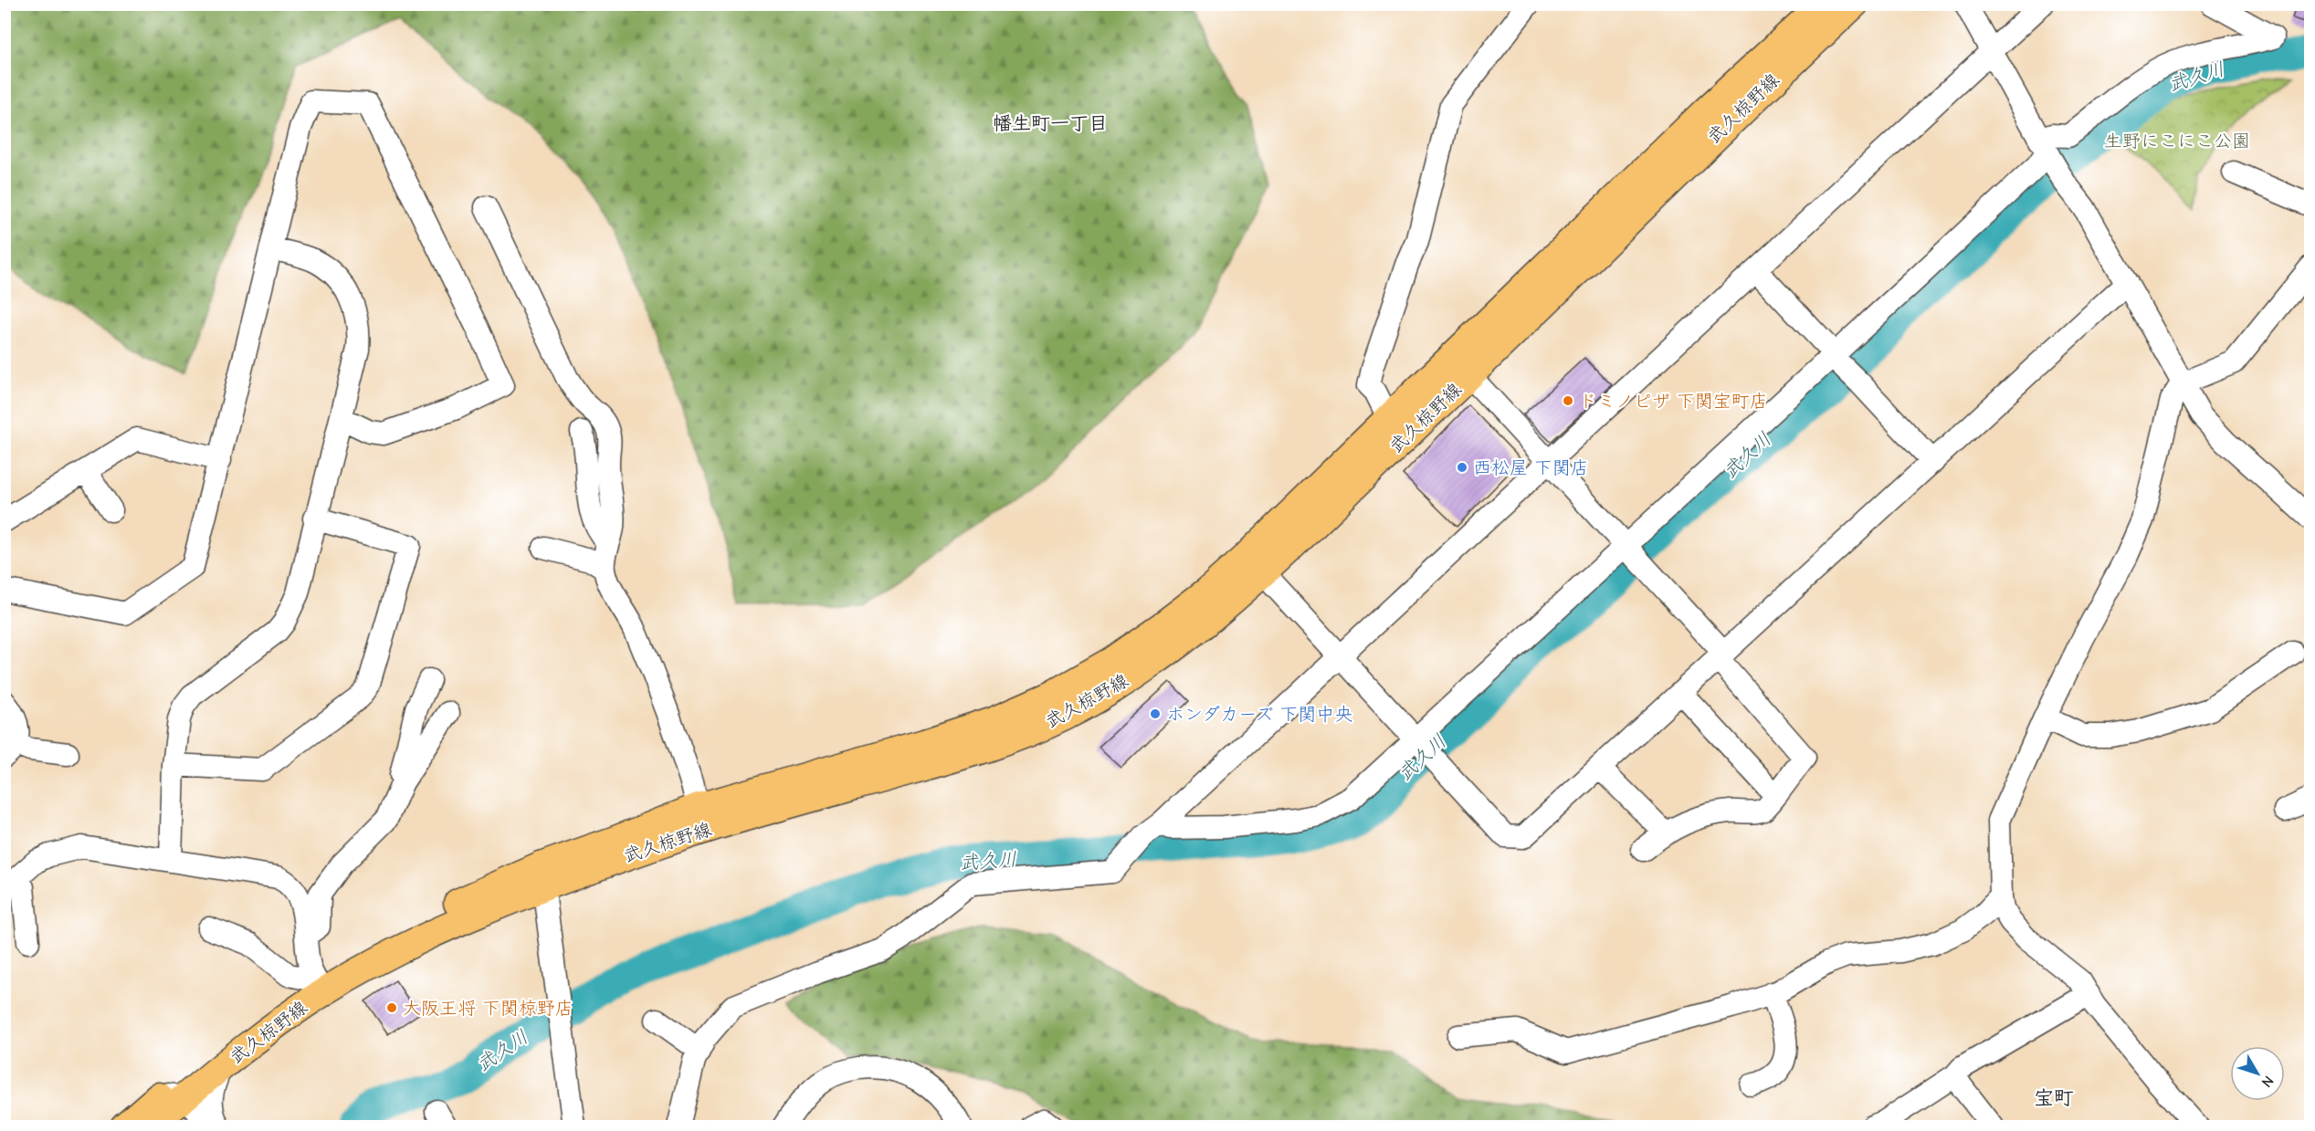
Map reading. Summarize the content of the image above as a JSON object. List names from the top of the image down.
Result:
{
  "streets": {
    "main road": ["武久椋野線"]
  },
  "districts": ["幡生町一丁目", "宝町"],
  "water": ["武久川"],
  "parks": ["生野にこにこ公園"],
  "places": [
    "ドミノピザ 下関宝町店",
    "西松屋 下関店",
    "ホンダカーズ 下関中央",
    "大阪王将 下関椋野店"
  ],
  "north": "bottom right"
}
